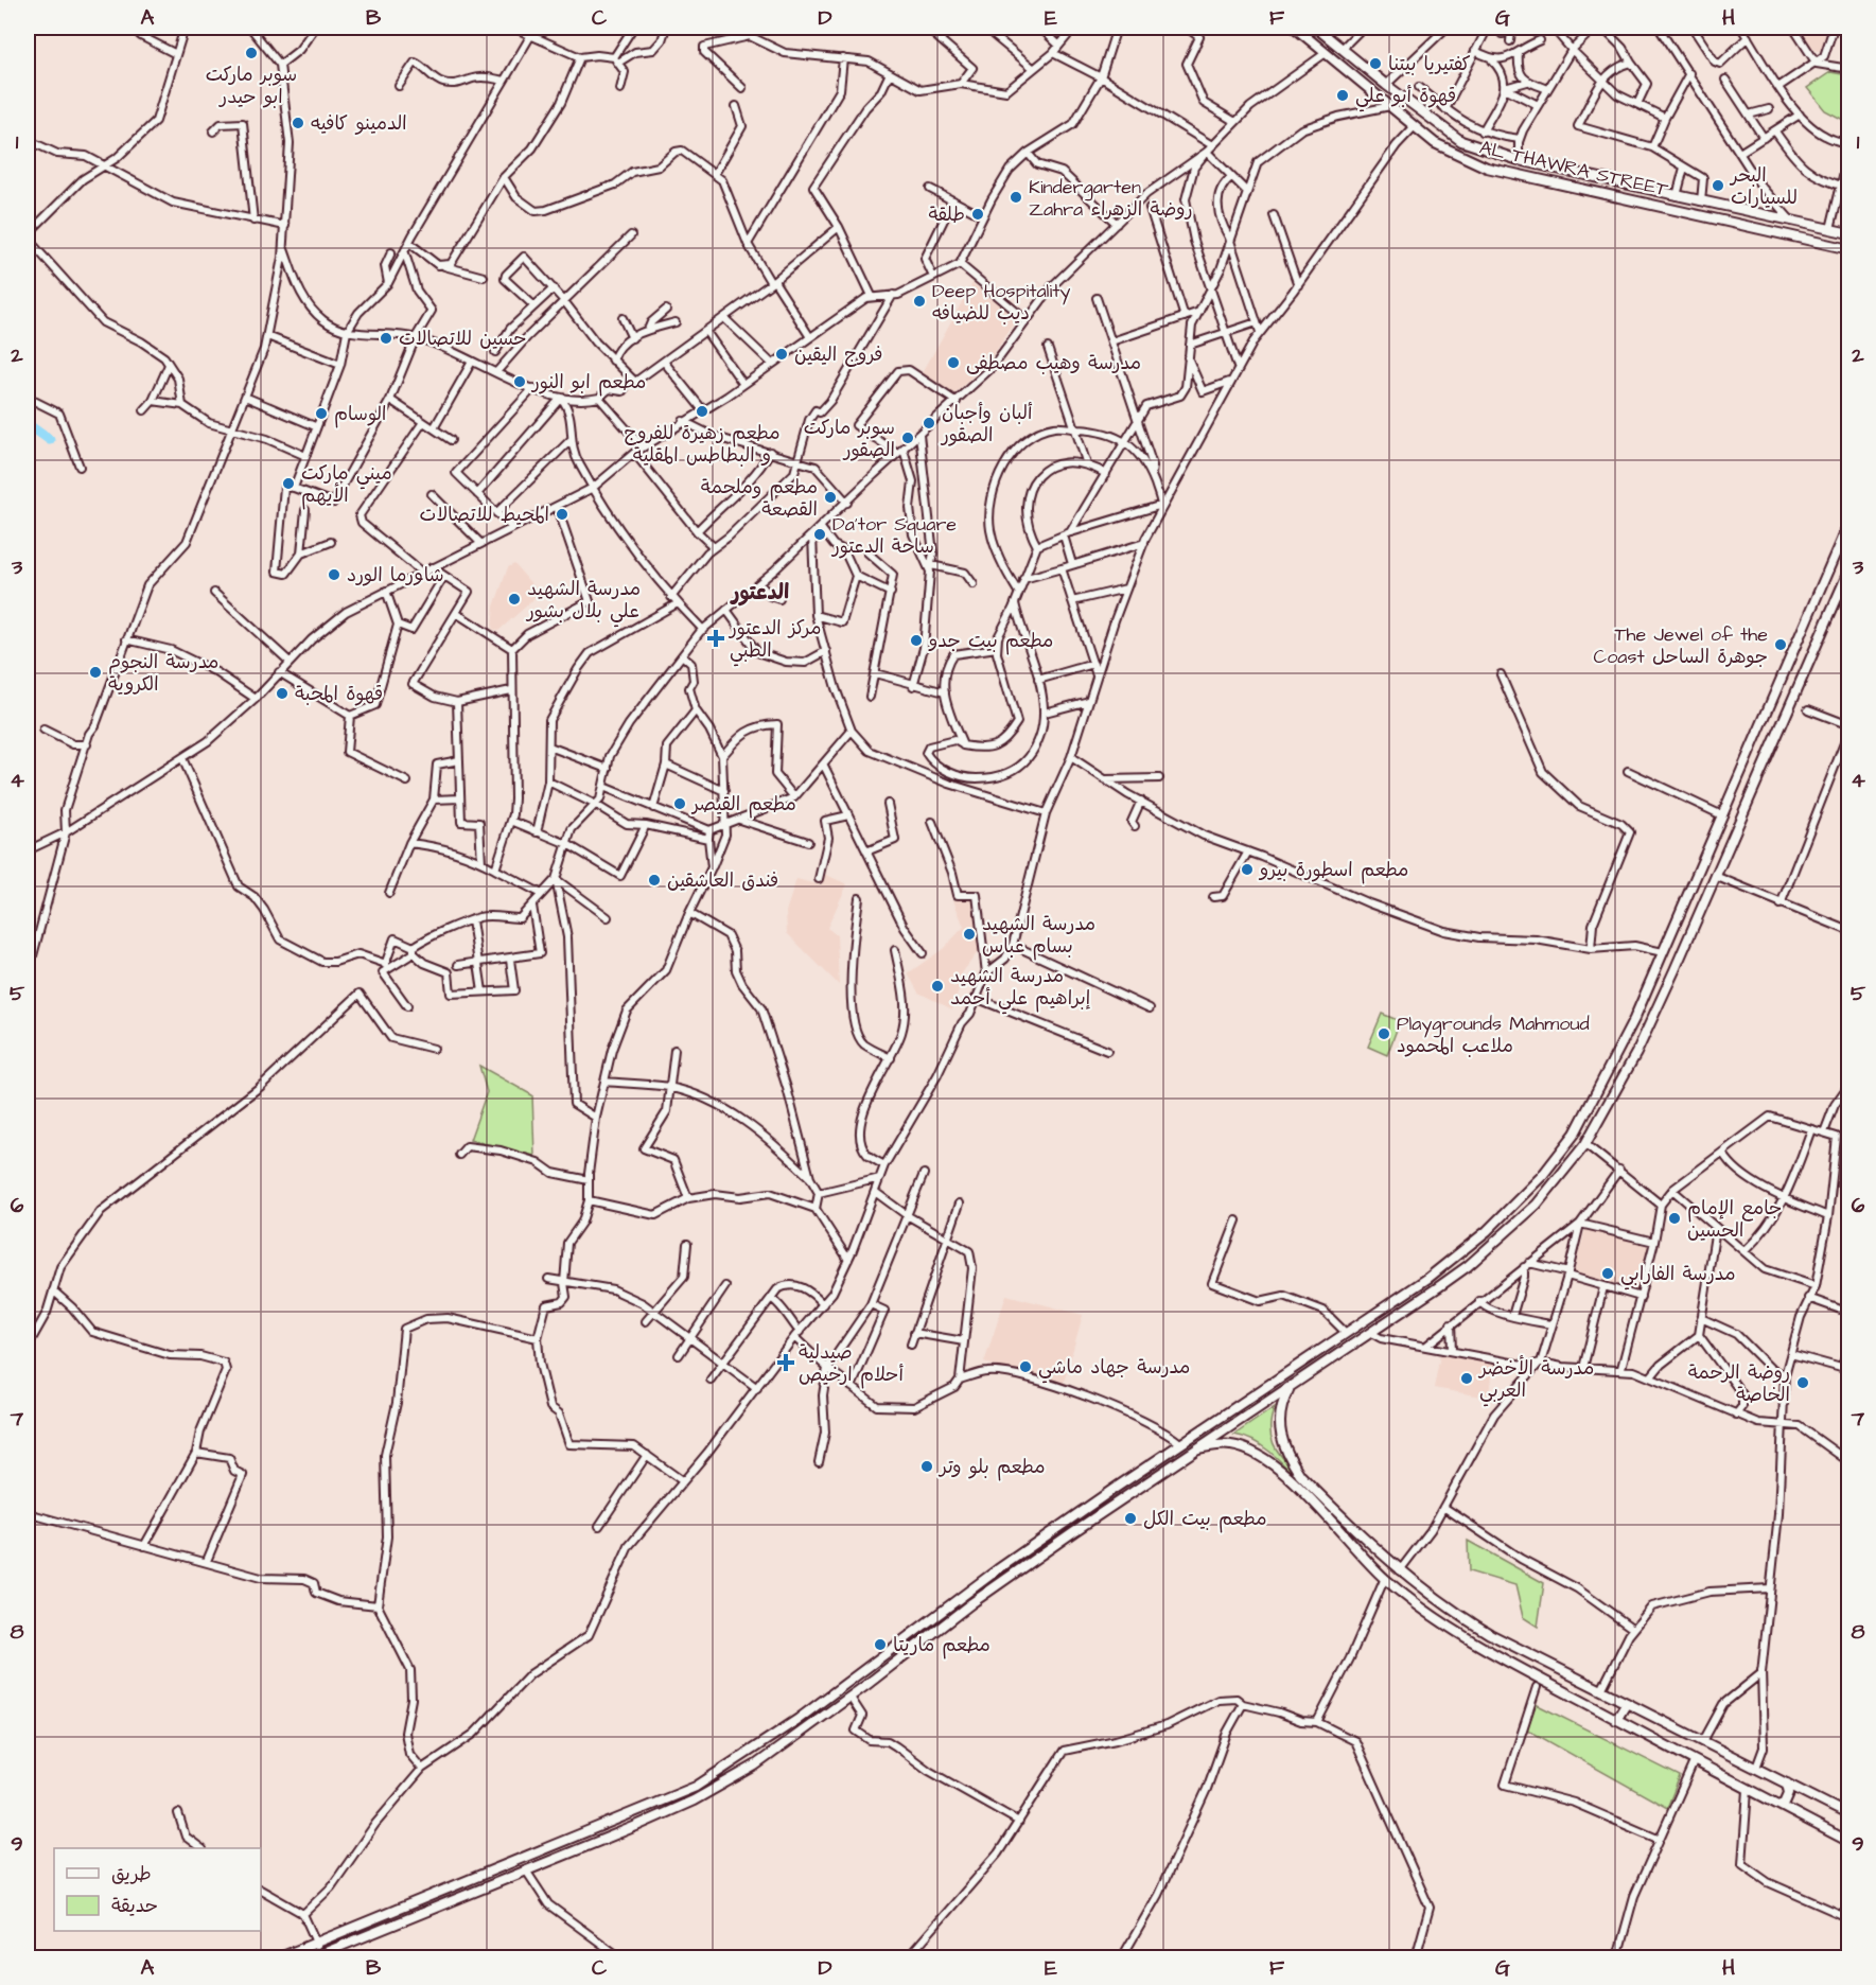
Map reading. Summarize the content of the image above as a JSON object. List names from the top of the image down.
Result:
{
  "streets": {
    "main road": ["AL THAWRA STREET"]
  },
  "districts": ["الدعتور"],
  "places": {
    "other": [
      "سوبر ماركت ابو حيدر",
      "كفتيريا بيتنا",
      "قهوة أبو علي",
      "الدمينو كافيه",
      "البحر للسيارات",
      "Kindergarten Zahra روضة الزهراء",
      "طلقة",
      "Deep Hospitality ديب للضيافه",
      "حسين للاتصالات",
      "فروج اليقين",
      "مدرسة وهيب مصطفى",
      "مطعم ابو النور",
      "مطعم زهيرة للفروج و البطاطس المقلية",
      "الوسام",
      "ألبان وأجبان الصقور",
      "سوبر ماركت الصقور",
      "ميني ماركت الأيهم",
      "مطعم وملحمة القصعة",
      "المحيط للاتصالات",
      "Da'tor Square ساحة الدعتور",
      "شاورما الورد",
      "مدرسة الشهيد علي بلال بشور",
      "مطعم بيت جدو",
      "The Jewel of the Coast جوهرة الساحل",
      "مدرسة النجوم الكروية",
      "قهوة المحبة",
      "مطعم القيصر",
      "مطعم اسطورة بيرو",
      "فندق العاشقين",
      "مدرسة الشهيد بسام عباس",
      "مدرسة الشهيد إبراهيم علي أحمد",
      "Playgrounds Mahmoud ملاعب المحمود",
      "جامع الإمام الحسين",
      "مدرسة الفارابي",
      "مدرسة جهاد ماشي",
      "مدرسة الأخضر العربي",
      "روضة الرحمة الخاصة",
      "مطعم بلو وتر",
      "مطعم بيت الكل",
      "مطعم ماريتا"
    ],
    "health": ["مركز الدعتور الطبي", "صيدلية أحلام ارخيص"]
  },
  "legend": ["طريق", "حديقة"],
  "grid": {
    "columns": [
      "A",
      "B",
      "C",
      "D",
      "E",
      "F",
      "G",
      "H"
    ],
    "rows": [
      "1",
      "2",
      "3",
      "4",
      "5",
      "6",
      "7",
      "8",
      "9"
    ]
  }
}
